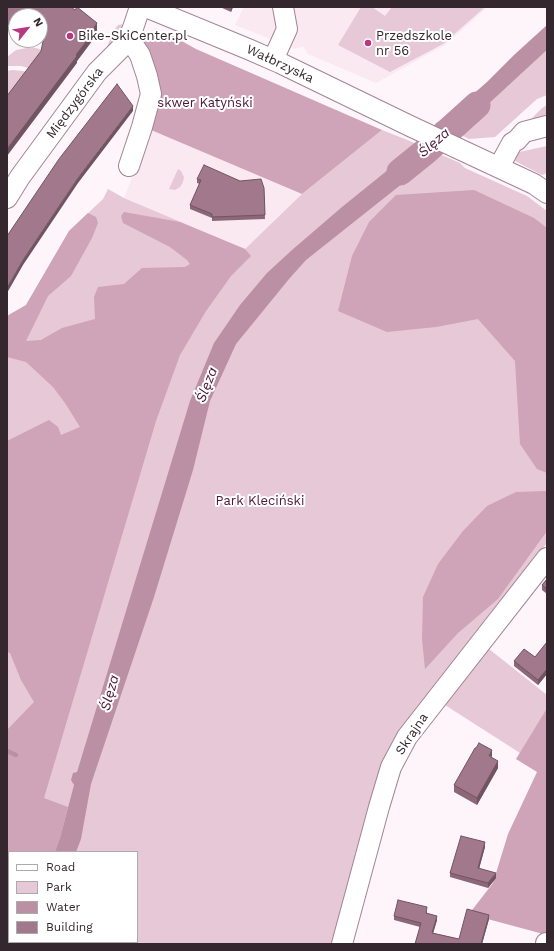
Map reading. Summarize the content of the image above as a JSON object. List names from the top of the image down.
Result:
{
  "streets": {
    "street": ["Wałbrzyska", "Międzygórska", "Skrajna"]
  },
  "crossings": [
    ["Wałbrzyska", "Międzygórska"]
  ],
  "water": ["Ślęza"],
  "parks": ["skwer Katyński", "Park Kleciński"],
  "places": ["Bike-SkiCenter.pl", "Przedszkole nr 56"],
  "legend": [
    "Road",
    "Park",
    "Water",
    "Building"
  ],
  "north": "top right"
}
